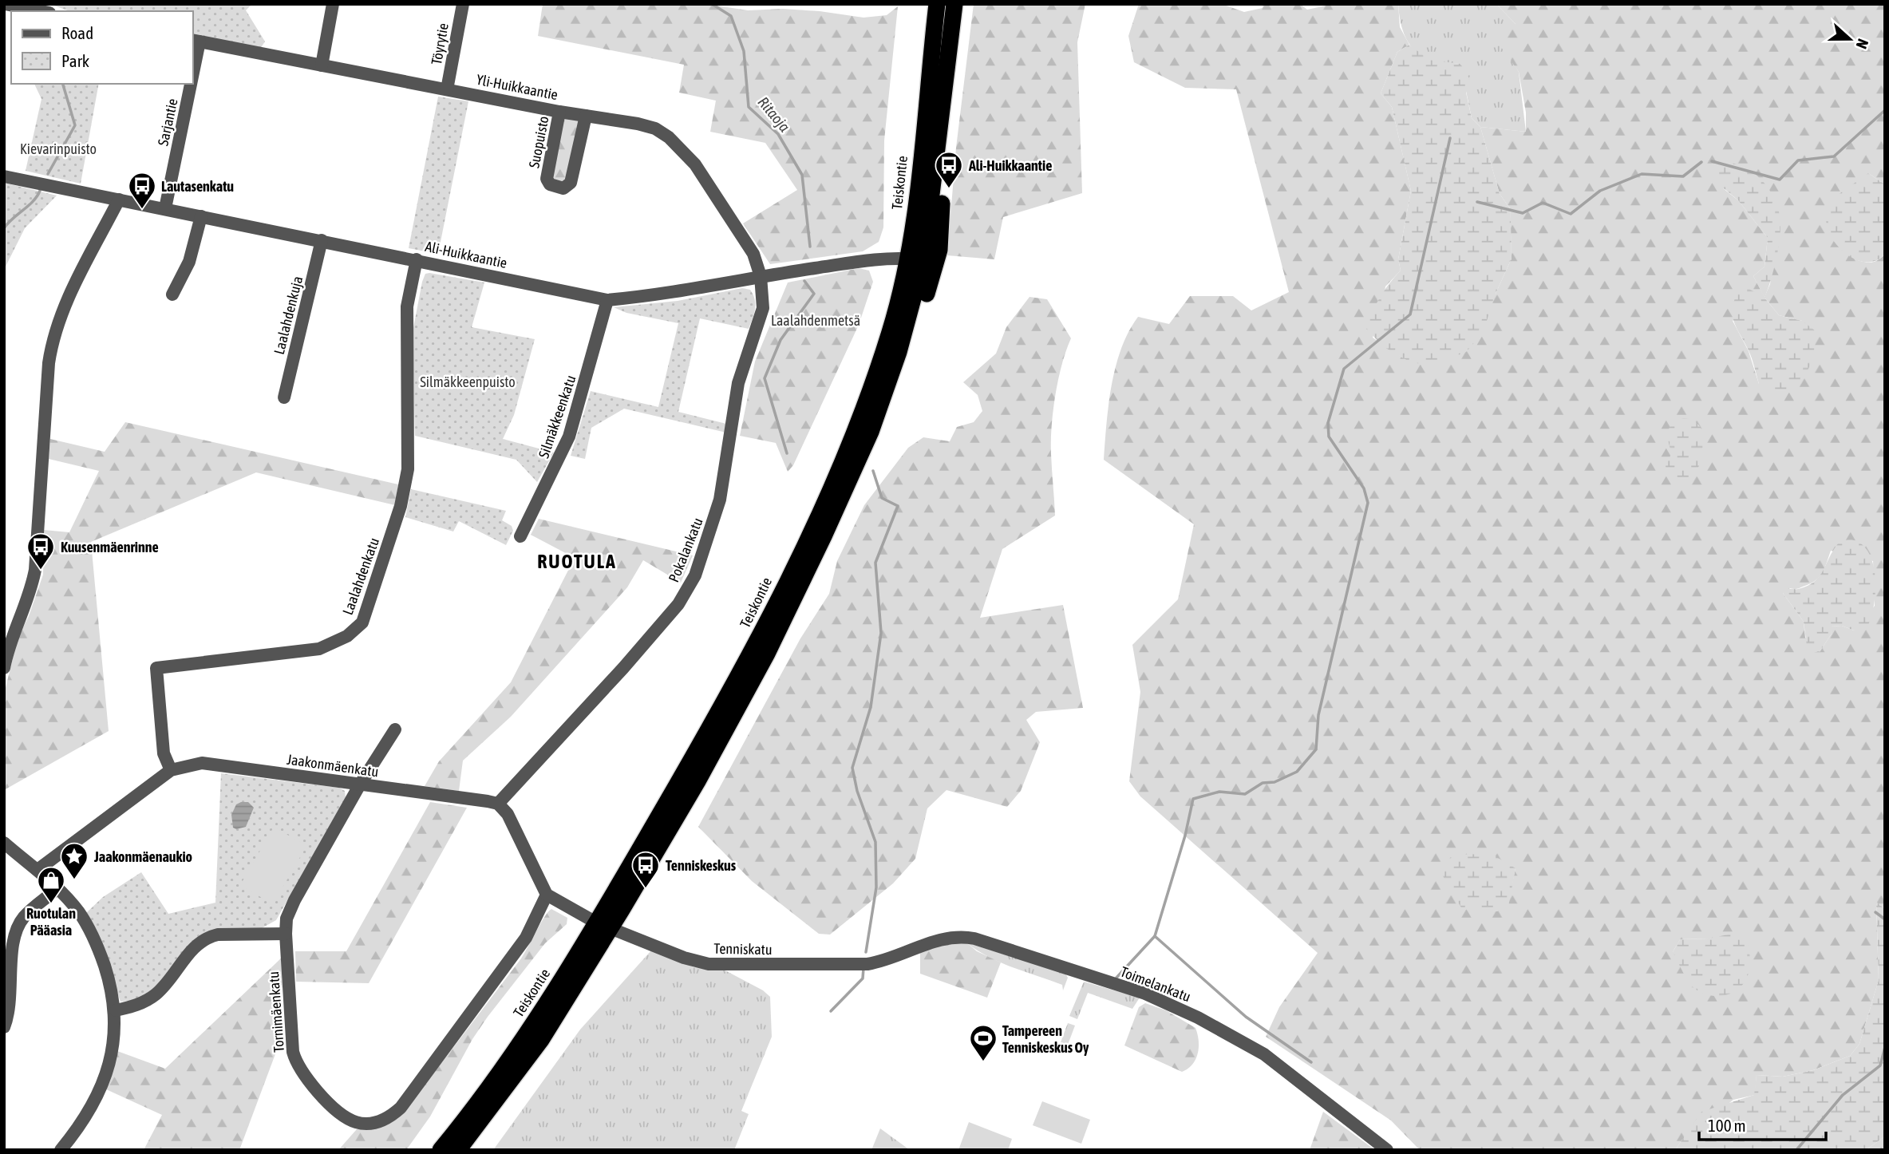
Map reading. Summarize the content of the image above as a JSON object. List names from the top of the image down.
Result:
{
  "streets": {
    "highway": ["Teiskontie"],
    "street": [
      "Töyrytie",
      "Yli-Huikkaantie",
      "Sarjantie",
      "Suopuisto",
      "Ali-Huikkaantie",
      "Laalahdenkuja",
      "Silmäkkeenkatu",
      "Pokalankatu",
      "Laalahdenkatu",
      "Jaakonmäenkatu",
      "Tenniskatu",
      "Toimelankatu",
      "Tornimäenkatu"
    ]
  },
  "crossings": [
    ["Töyrytie", "Yli-Huikkaantie"],
    ["Yli-Huikkaantie", "Suopuisto"],
    ["Yli-Huikkaantie", "Ali-Huikkaantie"],
    ["Yli-Huikkaantie", "Pokalankatu"],
    ["Sarjantie", "Ali-Huikkaantie"],
    ["Teiskontie", "Ali-Huikkaantie"],
    ["Teiskontie", "Tenniskatu"],
    ["Ali-Huikkaantie", "Laalahdenkuja"],
    ["Ali-Huikkaantie", "Silmäkkeenkatu"],
    ["Ali-Huikkaantie", "Pokalankatu"],
    ["Ali-Huikkaantie", "Laalahdenkatu"],
    ["Pokalankatu", "Jaakonmäenkatu"],
    ["Laalahdenkatu", "Jaakonmäenkatu"],
    ["Jaakonmäenkatu", "Tornimäenkatu"],
    ["Tenniskatu", "Toimelankatu"]
  ],
  "districts": ["RUOTULA"],
  "water": ["Ritaoja"],
  "parks": ["Kievarinpuisto", "Laalahdenmetsä", "Silmäkkeenpuisto"],
  "places": {
    "bus stop": [
      "Ali-Huikkaantie",
      "Lautasenkatu",
      "Kuusenmäenrinne",
      "Tenniskeskus"
    ],
    "place": ["Jaakonmäenaukio"],
    "shop": ["Ruotulan Pääasia"],
    "sports": ["Tampereen Tenniskeskus Oy"]
  },
  "legend": ["Road", "Park"],
  "scale_bar": "100 m",
  "north": "right"
}
